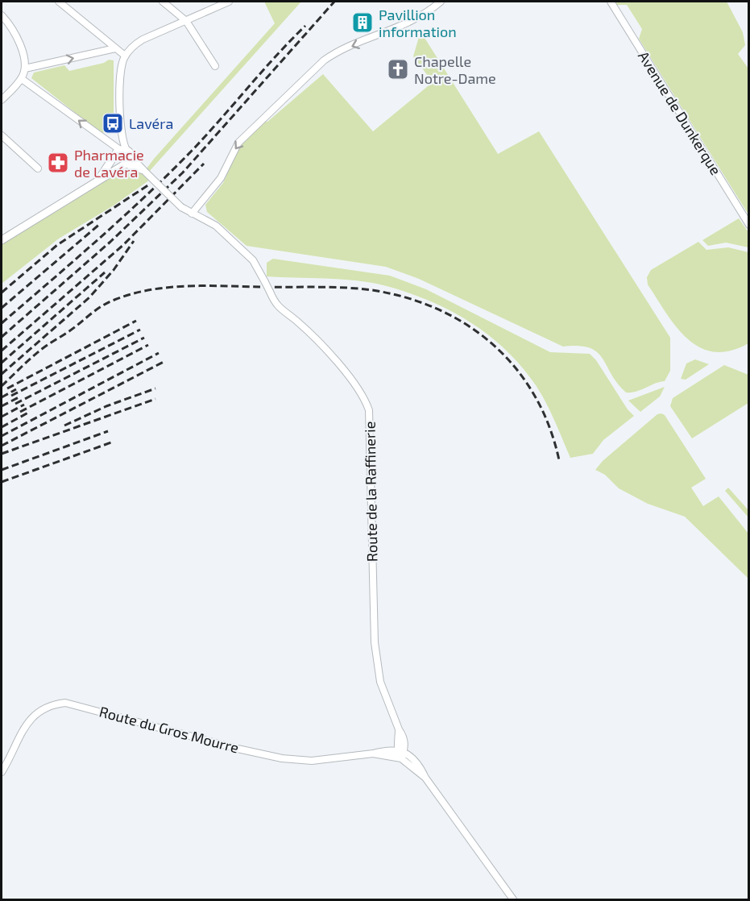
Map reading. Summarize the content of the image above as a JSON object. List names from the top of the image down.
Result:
{
  "streets": {
    "street": ["Avenue de Dunkerque", "Route de la Raffinerie", "Route du Gros Mourre"]
  },
  "crossings": [
    ["Route de la Raffinerie", "Route du Gros Mourre"]
  ],
  "places": {
    "building": ["Pavillion information"],
    "church": ["Chapelle Notre-Dame"],
    "bus stop": ["Lavéra"],
    "pharmacy": ["Pharmacie de Lavéra"]
  }
}
